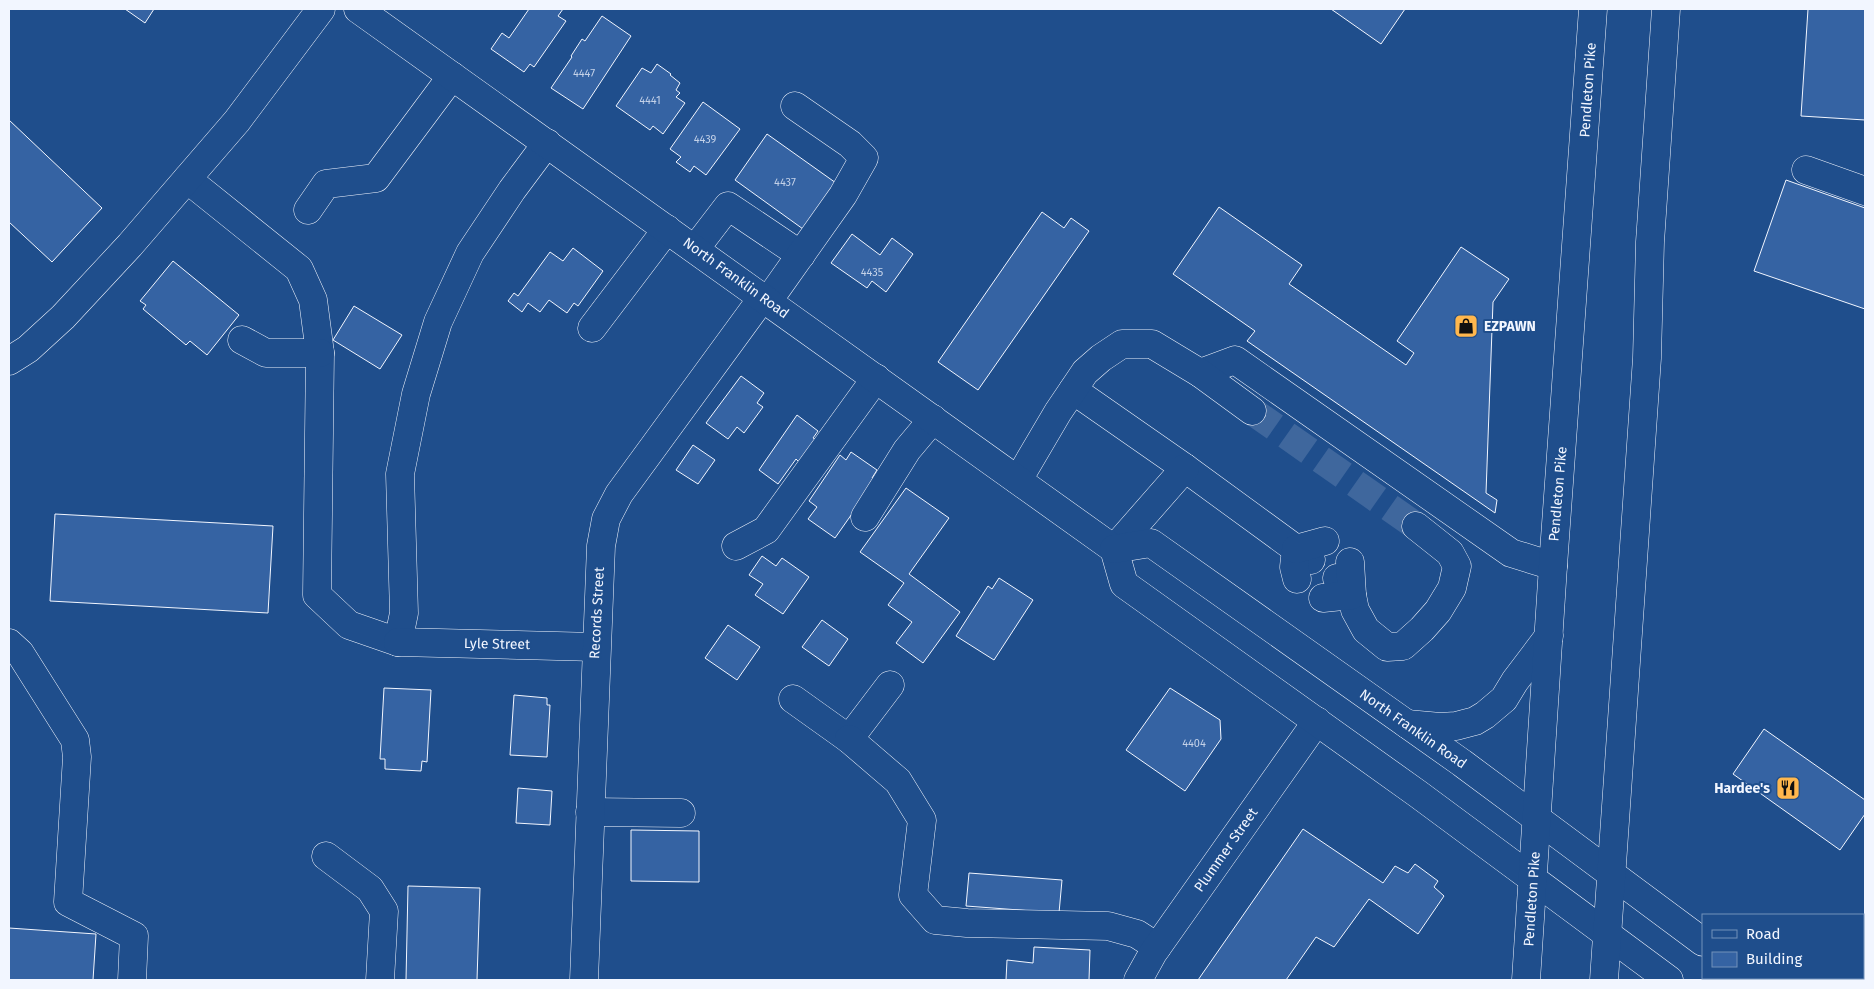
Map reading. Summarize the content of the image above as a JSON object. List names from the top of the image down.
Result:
{
  "streets": {
    "main road": [
      "Pendleton Pike",
      "North Franklin Road",
      "Records Street",
      "Lyle Street",
      "Plummer Street"
    ]
  },
  "crossings": [
    ["Pendleton Pike", "North Franklin Road"],
    ["North Franklin Road", "Records Street"],
    ["Records Street", "Lyle Street"]
  ],
  "places": {
    "shop": ["EZPAWN"],
    "restaurant": ["Hardee's"]
  },
  "house_numbers": [
    "4447",
    "4441",
    "4439",
    "4437",
    "4435",
    "4404"
  ],
  "legend": ["Road", "Building"]
}
